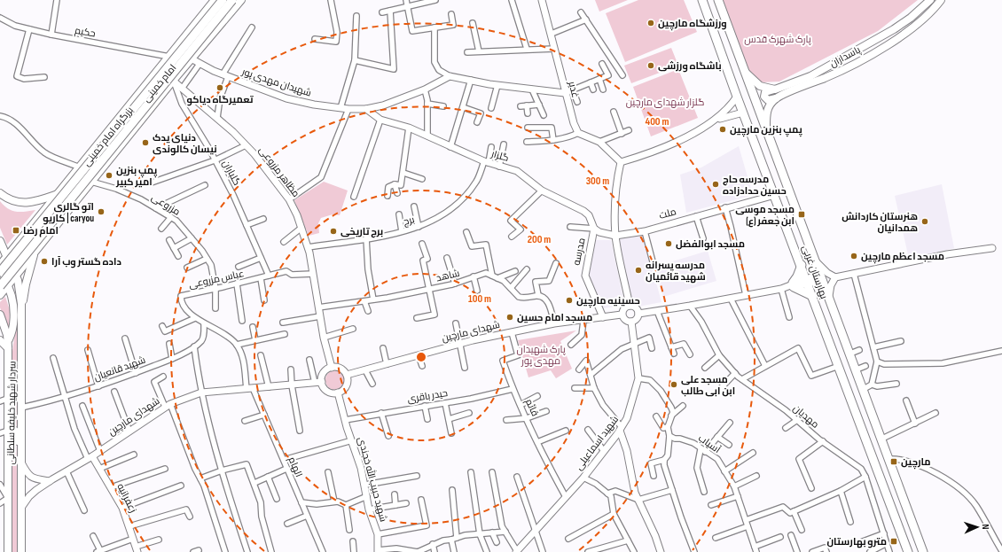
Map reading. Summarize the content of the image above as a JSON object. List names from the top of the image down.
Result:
{
  "streets": {
    "main road": [
      "پاسداران",
      "امام خمینی",
      "بزرگراه امام خمینی",
      "بهارستان غربی",
      "سردار شهید خلیفه سلطانی"
    ],
    "street": [
      "حکیم",
      "شهیدان مهدی پور",
      "غدیر",
      "گلزار",
      "مظاهر مزروعی",
      "گلباران",
      "مزروعی",
      "ملت",
      "برج",
      "مدرسه",
      "شاهد",
      "عباس مزروعی",
      "شهدای مارچین",
      "شهید قانعیان",
      "حیدر باقری",
      "قائم",
      "مهدیان",
      "شهید اسماعیلی",
      "آسیاب",
      "الهام",
      "شهید حبیب الله خجندی",
      "زعفرانیه"
    ]
  },
  "crossings": [
    ["حکیم", "امام خمینی"],
    ["شهیدان مهدی پور", "امام خمینی"],
    ["شهیدان مهدی پور", "گلزار"],
    ["امام خمینی", "بزرگراه امام خمینی"],
    ["امام خمینی", "مظاهر مزروعی"],
    ["امام خمینی", "گلباران"],
    ["امام خمینی", "مزروعی"],
    ["امام خمینی", "سردار شهید خلیفه سلطانی"],
    ["گلزار", "برج"],
    ["گلزار", "مدرسه"],
    ["مظاهر مزروعی", "گلباران"],
    ["مظاهر مزروعی", "برج"],
    ["مظاهر مزروعی", "شاهد"],
    ["مظاهر مزروعی", "عباس مزروعی"],
    ["مظاهر مزروعی", "شهدای مارچین"],
    ["مظاهر مزروعی", "شهید حبیب الله خجندی"],
    ["گلباران", "عباس مزروعی"],
    ["مزروعی", "عباس مزروعی"],
    ["ملت", "بهارستان غربی"],
    ["مدرسه", "شهدای مارچین"],
    ["عباس مزروعی", "شهدای مارچین"],
    ["عباس مزروعی", "شهید قانعیان"],
    ["عباس مزروعی", "الهام"],
    ["شهدای مارچین", "قائم"],
    ["شهدای مارچین", "سردار شهید خلیفه سلطانی"],
    ["شهدای مارچین", "شهید اسماعیلی"],
    ["شهدای مارچین", "الهام"],
    ["شهدای مارچین", "شهید حبیب الله خجندی"],
    ["شهدای مارچین", "زعفرانیه"],
    ["شهید قانعیان", "سردار شهید خلیفه سلطانی"],
    ["حیدر باقری", "قائم"],
    ["حیدر باقری", "شهید حبیب الله خجندی"],
    ["قائم", "شهید اسماعیلی"]
  ],
  "parks": ["پارک شهرک قدس", "گلزار شهدای مارچین", "پارک شهیدان مهدی پور"],
  "places": {
    "other": [
      "ورزشگاه مارچین",
      "باشگاه ورزشی",
      "تعمیرگاه دیاکو",
      "پمپ بنزین مارچین",
      "دنیای یدک نیسان کالوندی",
      "پمپ بنزین امیر کبیر",
      "مدرسه حاج حسین حدادزاده",
      "اتو گالری کاریو | caryou",
      "هنرستان کاردانش همدانیان",
      "برج تاریخی",
      "مسجد ابوالفضل",
      "مسجد اعظم مارچین",
      "داده گستر وب آرا",
      "مدرسه پسرانه شهید قائمیان",
      "حسینیه مارچین",
      "مسجد امام حسین",
      "مسجد علی ابن ابی طالب"
    ],
    "transit": [
      "مسجد موسی ابن جعفر (ع)",
      "امام رضا",
      "مارچین",
      "مترو بهارستان"
    ]
  },
  "north": "right",
  "rings": [
    "400 m",
    "300 m",
    "200 m",
    "100 m"
  ]
}
